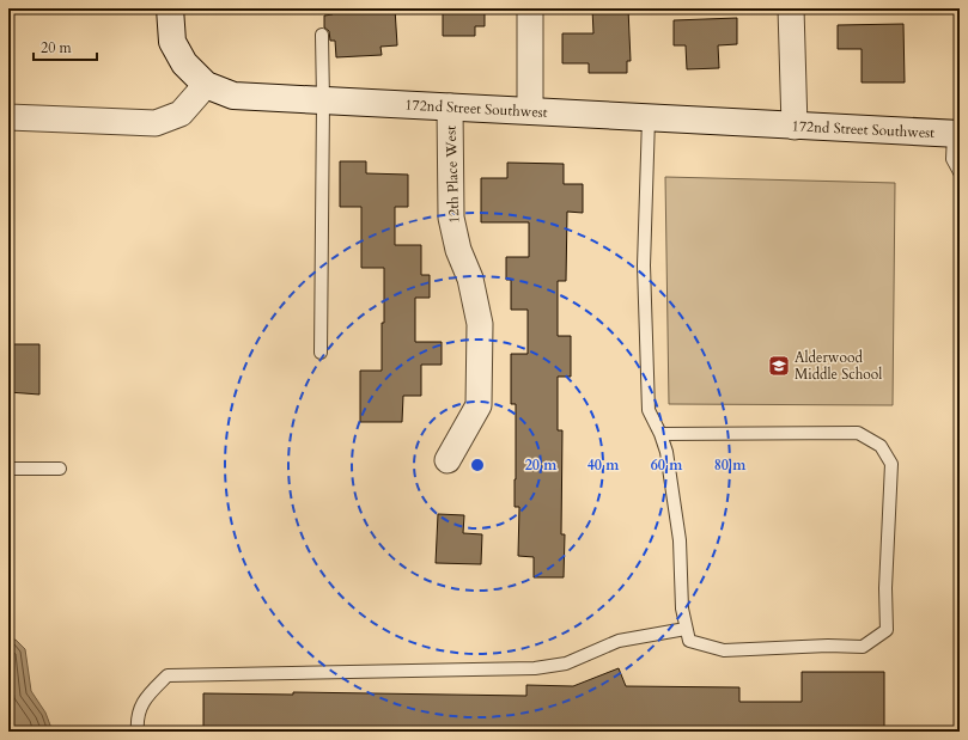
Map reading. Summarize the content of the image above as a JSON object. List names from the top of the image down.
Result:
{
  "streets": {
    "street": ["172nd Street Southwest", "12th Place West"]
  },
  "crossings": [
    ["172nd Street Southwest", "12th Place West"]
  ],
  "places": {
    "school or university": ["Alderwood Middle School"]
  },
  "scale_bar": "20 m",
  "rings": [
    "20 m",
    "40 m",
    "60 m",
    "80 m"
  ]
}
